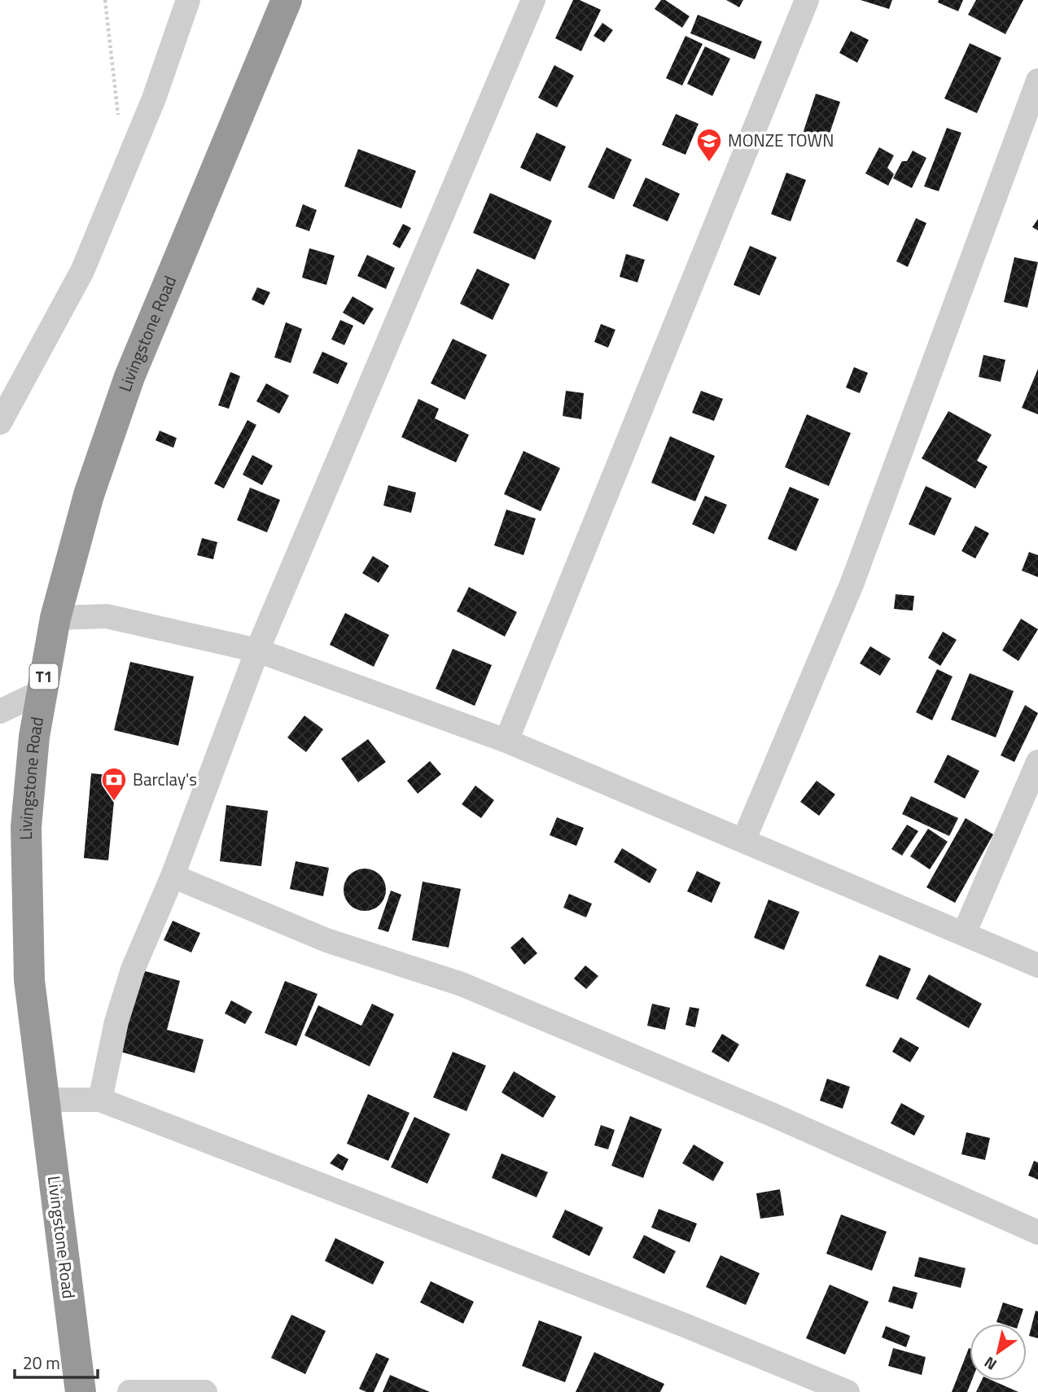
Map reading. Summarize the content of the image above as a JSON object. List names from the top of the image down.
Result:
{
  "streets": {
    "highway": ["Livingstone Road", "T1"]
  },
  "places": {
    "school or university": ["MONZE TOWN"],
    "bank": ["Barclay's"]
  },
  "scale_bar": "20 m",
  "north": "bottom left"
}
